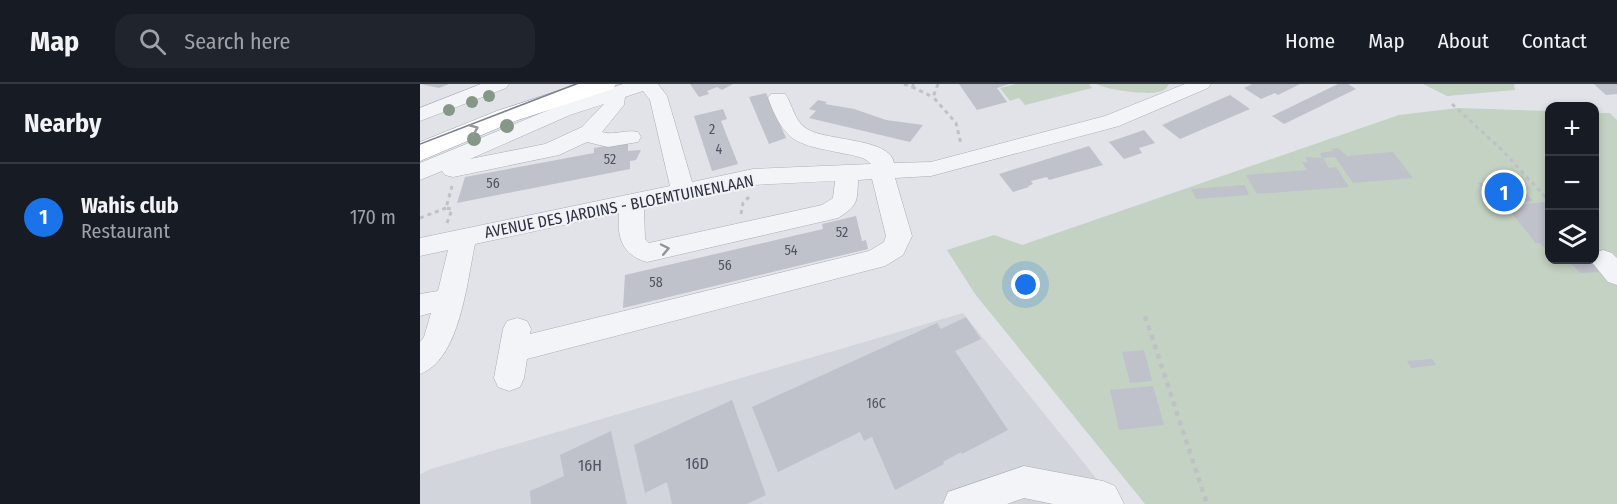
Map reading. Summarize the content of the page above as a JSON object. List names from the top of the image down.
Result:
{
  "streets": {
    "street": ["AVENUE DES JARDINS - BLOEMTUINENLAAN"]
  },
  "house_numbers": [
    "2",
    "4",
    "52",
    "56",
    "52",
    "54",
    "56",
    "58",
    "16C",
    "16D",
    "16H"
  ],
  "page": {
    "header": "Map",
    "search": "Search here",
    "nav": [
      "Home",
      "Map",
      "About",
      "Contact"
    ],
    "heading": "Nearby",
    "map_buttons": ["+", "−"],
    "list": [
      {
        "mark": "1",
        "name": "Wahis club",
        "note": "Restaurant",
        "value": "170 m"
      }
    ],
    "pins": "1"
  }
}
